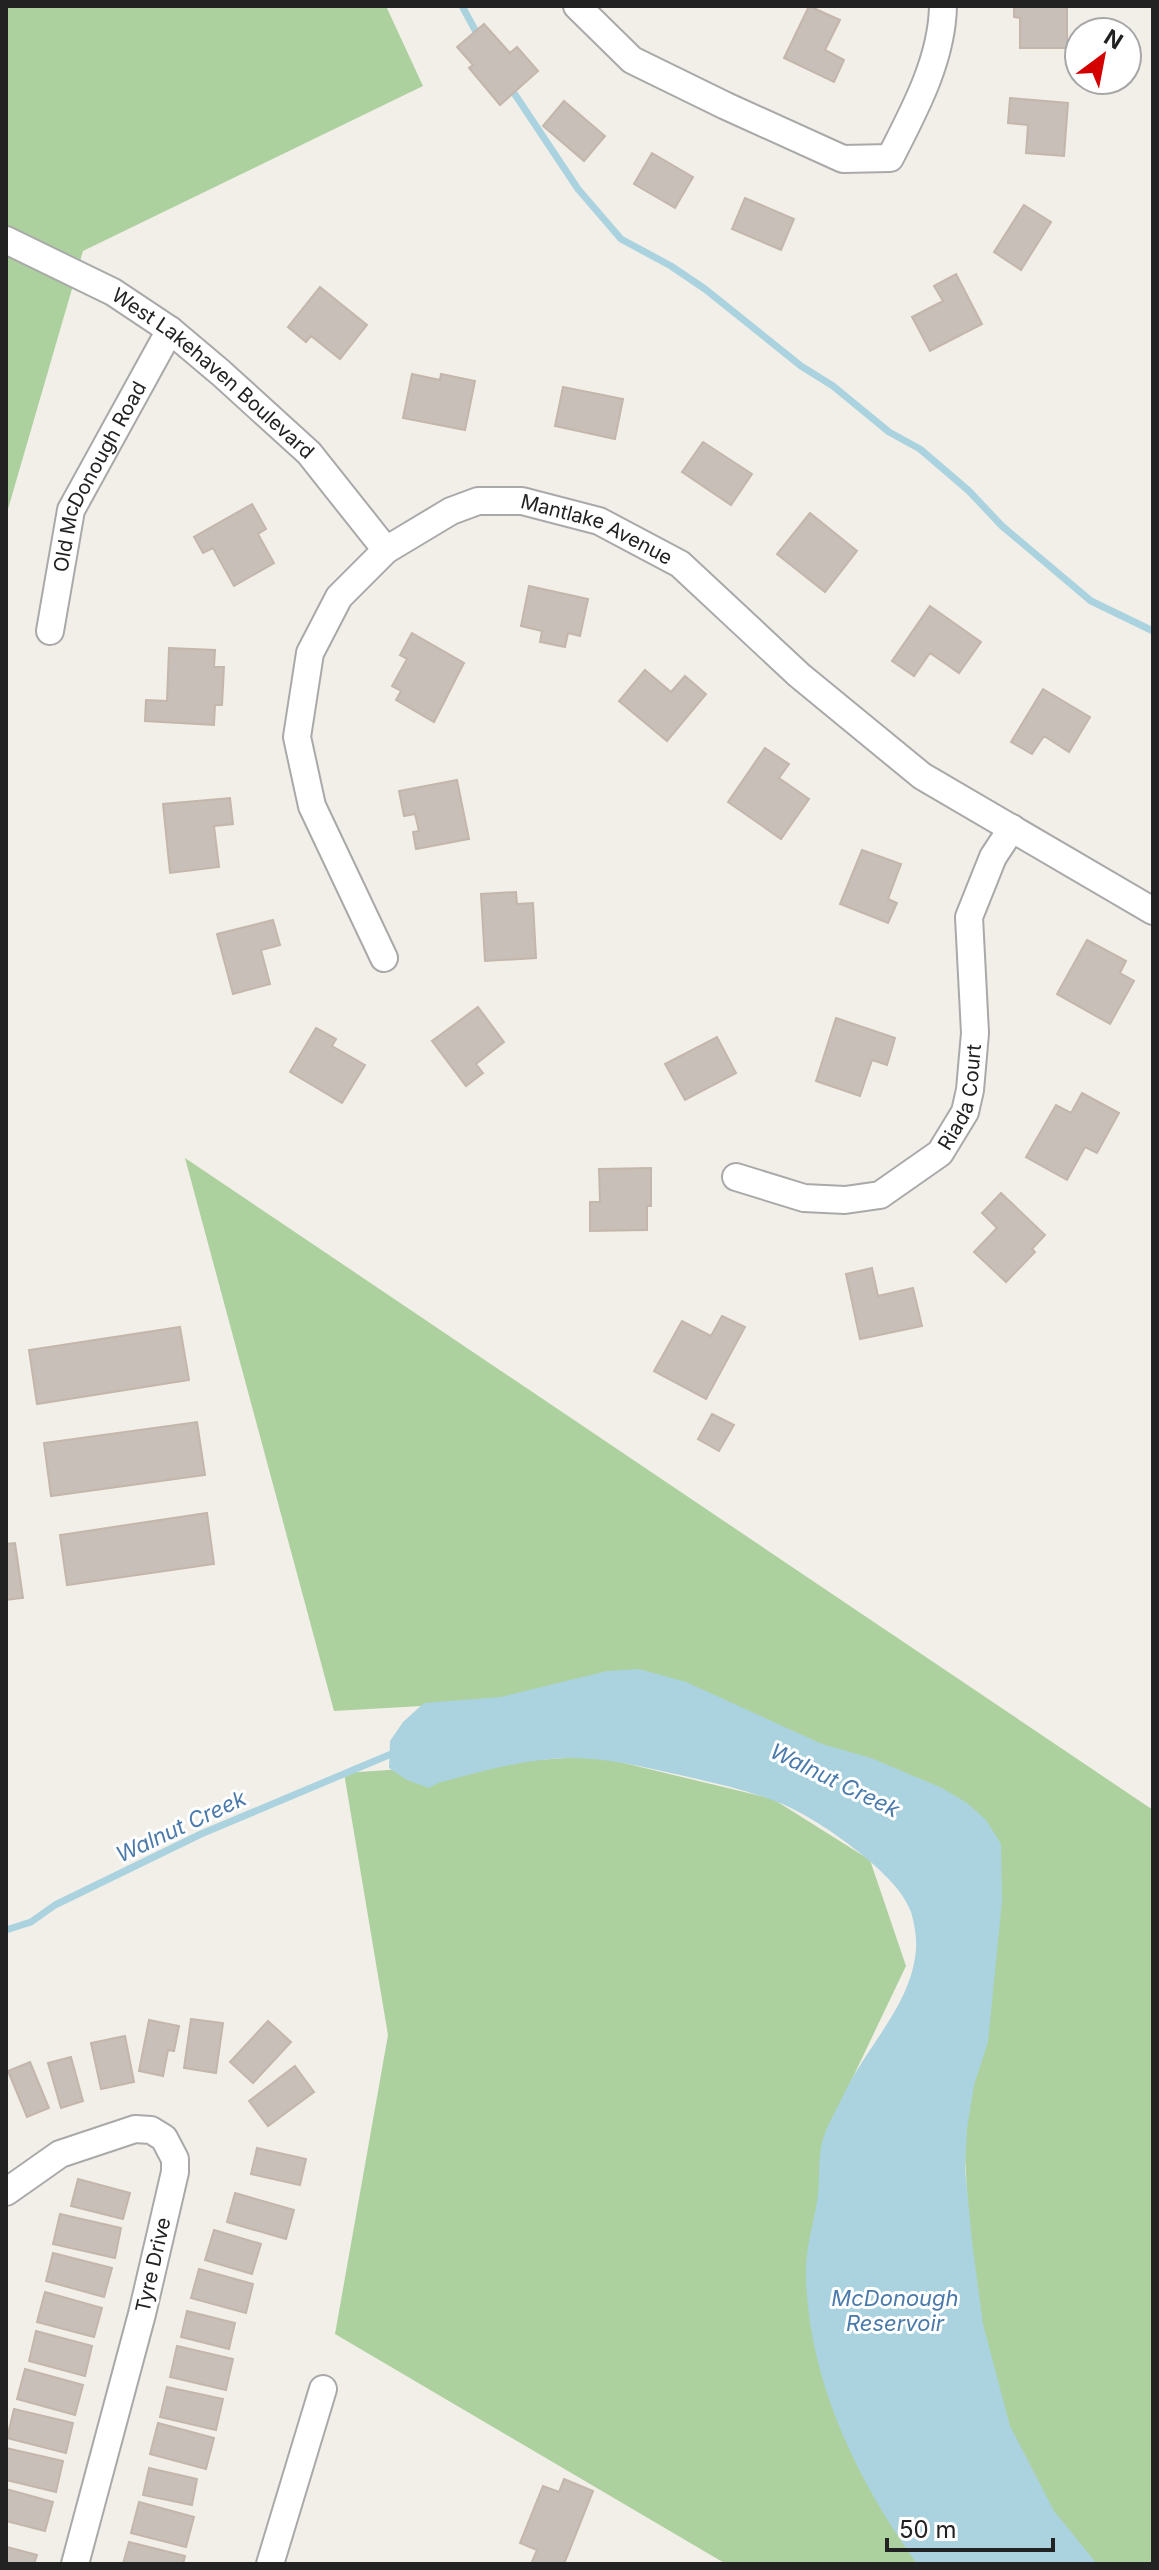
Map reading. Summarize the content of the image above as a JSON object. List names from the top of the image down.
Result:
{
  "streets": {
    "street": [
      "West Lakehaven Boulevard",
      "Old McDonough Road",
      "Mantlake Avenue",
      "Riada Court",
      "Tyre Drive"
    ]
  },
  "crossings": [
    ["West Lakehaven Boulevard", "Old McDonough Road"],
    ["West Lakehaven Boulevard", "Mantlake Avenue"],
    ["Mantlake Avenue", "Riada Court"]
  ],
  "water": ["Walnut Creek", "McDonough Reservoir"],
  "scale_bar": "50 m",
  "north": "top right"
}
